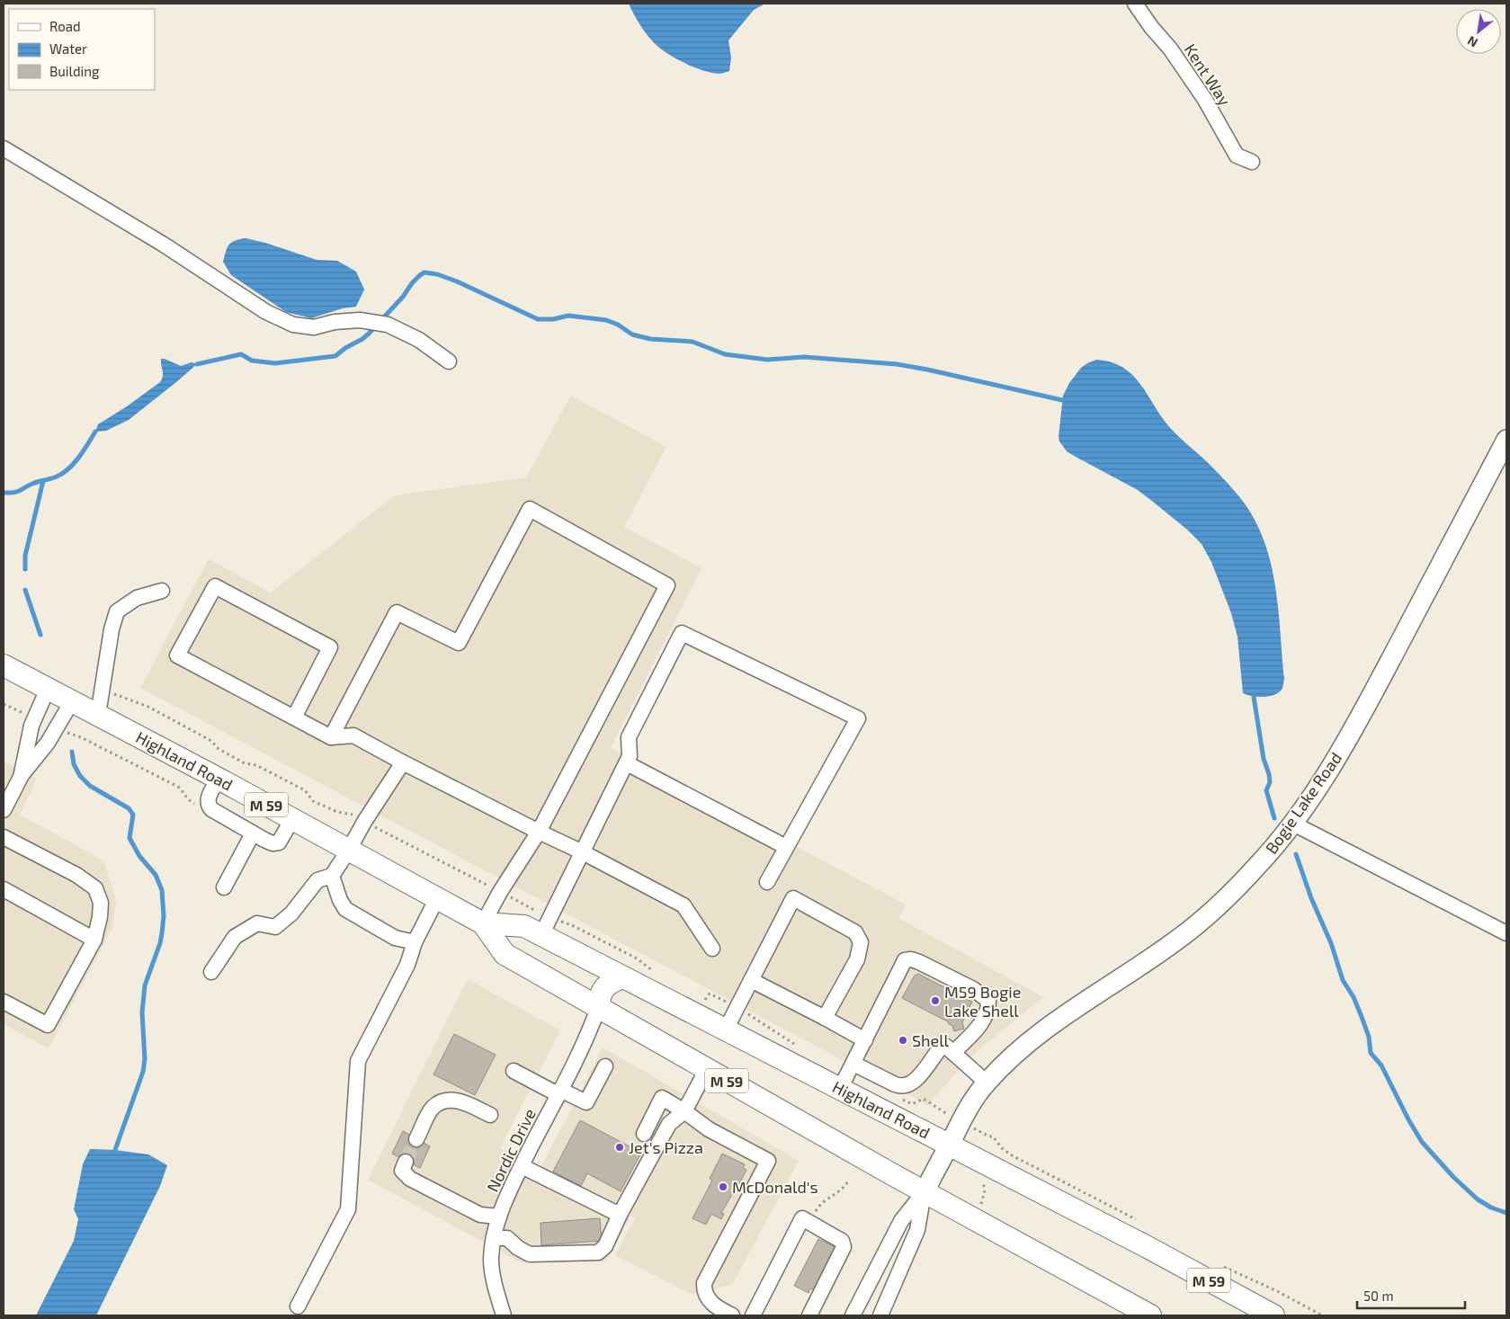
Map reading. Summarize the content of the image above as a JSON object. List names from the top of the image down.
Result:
{
  "streets": {
    "highway": ["Highland Road", "M 59"],
    "main road": ["Bogie Lake Road"],
    "street": ["Kent Way", "Nordic Drive"]
  },
  "crossings": [
    ["Highland Road", "Bogie Lake Road"],
    ["Highland Road", "Nordic Drive"]
  ],
  "places": [
    "M59 Bogie Lake Shell",
    "Shell",
    "Jet's Pizza",
    "McDonald's"
  ],
  "legend": ["Road", "Water", "Building"],
  "scale_bar": "50 m",
  "north": "bottom left"
}
